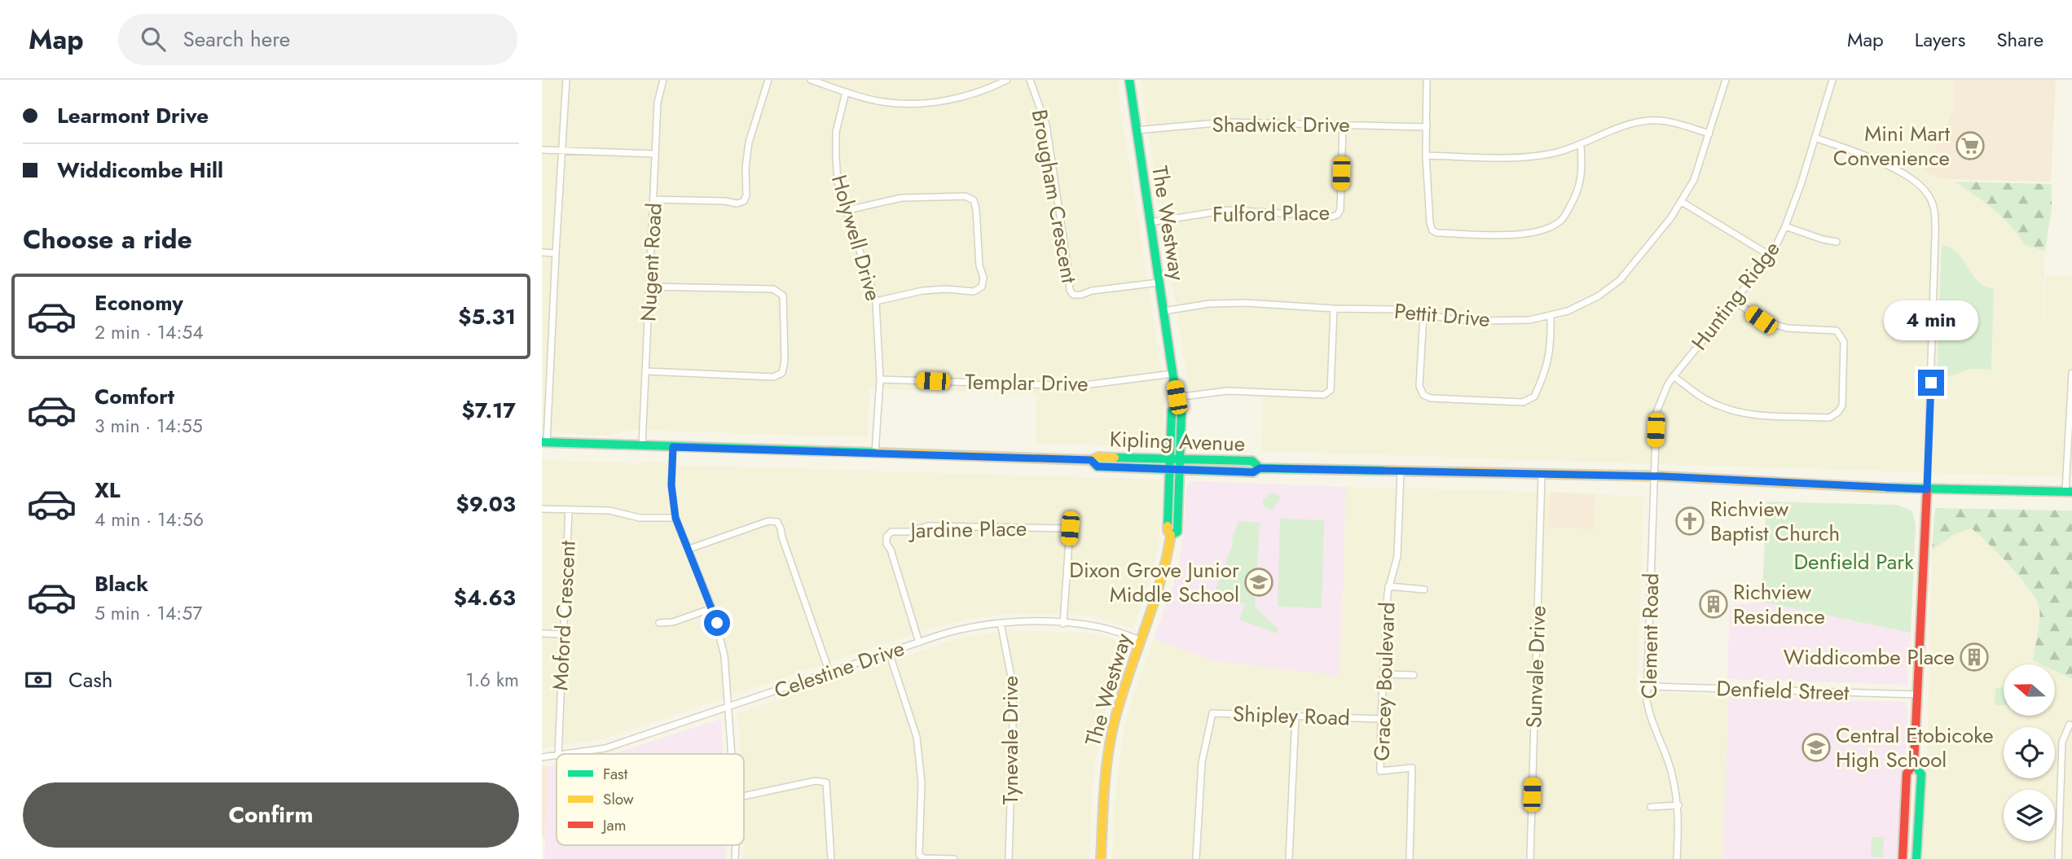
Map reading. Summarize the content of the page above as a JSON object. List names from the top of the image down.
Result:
{
  "streets": {
    "main road": ["The Westway", "Kipling Avenue"],
    "street": [
      "Shadwick Drive",
      "Brougham Crescent",
      "Fulford Place",
      "Holywell Drive",
      "Nugent Road",
      "Hunting Ridge",
      "Pettit Drive",
      "Templar Drive",
      "Jardine Place",
      "Moford Crescent",
      "Clement Road",
      "Sunvale Drive",
      "Celestine Drive",
      "Gracey Boulevard",
      "Denfield Street",
      "Shipley Road",
      "Tynevale Drive"
    ]
  },
  "crossings": [
    ["Shadwick Drive", "Fulford Place"],
    ["Shadwick Drive", "The Westway"],
    ["Brougham Crescent", "The Westway"],
    ["Fulford Place", "The Westway"],
    ["The Westway", "Pettit Drive"],
    ["The Westway", "Templar Drive"],
    ["The Westway", "Kipling Avenue"],
    ["The Westway", "Celestine Drive"],
    ["Holywell Drive", "Templar Drive"],
    ["Holywell Drive", "Kipling Avenue"],
    ["Nugent Road", "Kipling Avenue"],
    ["Hunting Ridge", "Kipling Avenue"],
    ["Hunting Ridge", "Clement Road"],
    ["Kipling Avenue", "Clement Road"],
    ["Kipling Avenue", "Sunvale Drive"],
    ["Kipling Avenue", "Gracey Boulevard"],
    ["Jardine Place", "Celestine Drive"],
    ["Clement Road", "Denfield Street"],
    ["Celestine Drive", "Tynevale Drive"],
    ["Gracey Boulevard", "Shipley Road"]
  ],
  "parks": ["Denfield Park"],
  "places": {
    "supermarket": ["Mini Mart Convenience"],
    "church": ["Richview Baptist Church"],
    "school or university": ["Dixon Grove Junior Middle School", "Central Etobicoke High School"],
    "building": ["Richview Residence", "Widdicombe Place"]
  },
  "legend": ["Fast", "Slow", "Jam"],
  "north": "left",
  "page": {
    "header": "Map",
    "search": "Search here",
    "nav": ["Map", "Layers", "Share"],
    "banner": ["Learmont Drive", "Widdicombe Hill"],
    "heading": "Choose a ride",
    "list": [
      {
        "name": "Economy",
        "note": "2 min · 14:54",
        "value": "$5.31"
      },
      {
        "name": "Comfort",
        "note": "3 min · 14:55",
        "value": "$7.17"
      },
      {
        "name": "XL",
        "note": "4 min · 14:56",
        "value": "$9.03"
      },
      {
        "name": "Black",
        "note": "5 min · 14:57",
        "value": "$4.63"
      }
    ],
    "bubble": "4 min",
    "pay": ["Cash", "1.6 km"],
    "buttons": "Confirm"
  }
}
